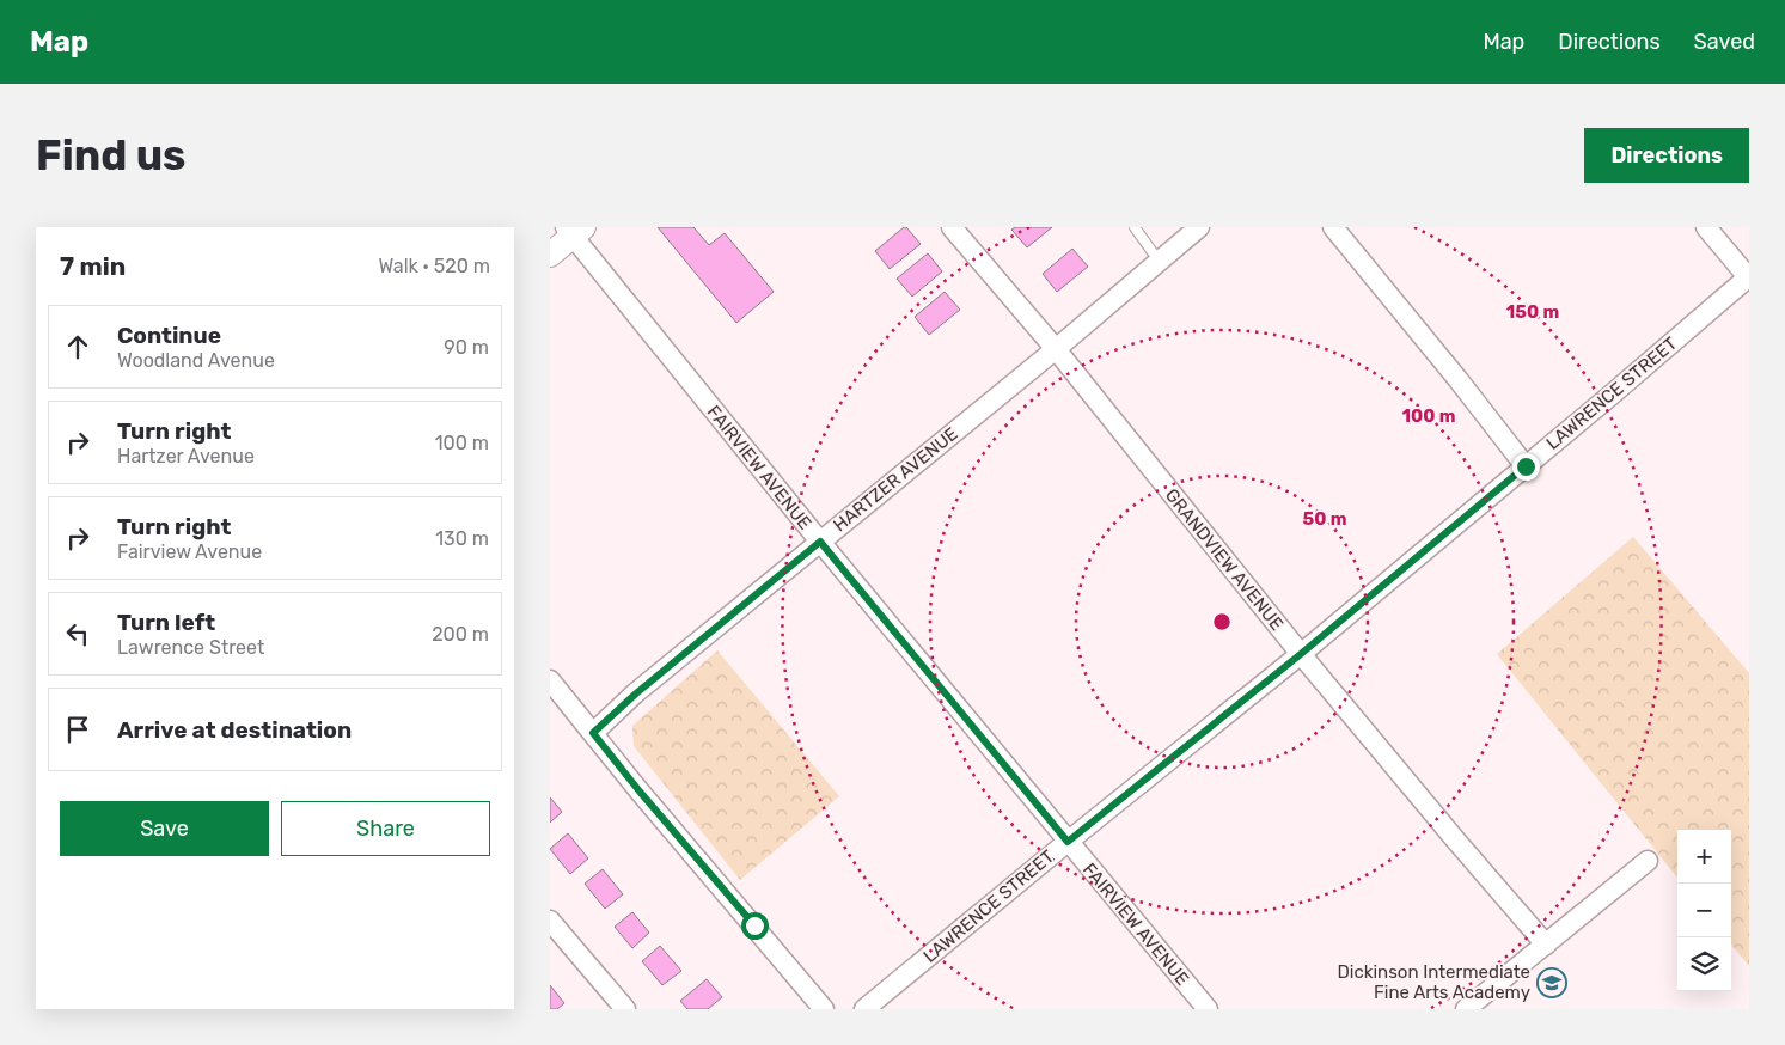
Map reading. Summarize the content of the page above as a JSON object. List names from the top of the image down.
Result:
{
  "streets": {
    "street": [
      "LAWRENCE STREET",
      "FAIRVIEW AVENUE",
      "HARTZER AVENUE",
      "GRANDVIEW AVENUE"
    ]
  },
  "crossings": [
    ["LAWRENCE STREET", "FAIRVIEW AVENUE"],
    ["LAWRENCE STREET", "GRANDVIEW AVENUE"],
    ["FAIRVIEW AVENUE", "HARTZER AVENUE"],
    ["HARTZER AVENUE", "GRANDVIEW AVENUE"]
  ],
  "places": {
    "school or university": ["Dickinson Intermediate Fine Arts Academy"]
  },
  "page": {
    "header": "Map",
    "nav": ["Map", "Directions", "Saved"],
    "buttons": [
      "Directions",
      ["Save", "Share"]
    ],
    "title": "Find us",
    "heading": ["7 min", "Walk · 520 m"],
    "list": [
      ["Continue", "Woodland Avenue", "90 m"],
      ["Turn right", "Hartzer Avenue", "100 m"],
      ["Turn right", "Fairview Avenue", "130 m"],
      ["Turn left", "Lawrence Street", "200 m"],
      "Arrive at destination"
    ],
    "map_buttons": ["+", "−"]
  },
  "rings": ["150 m", "100 m", "50 m"]
}
